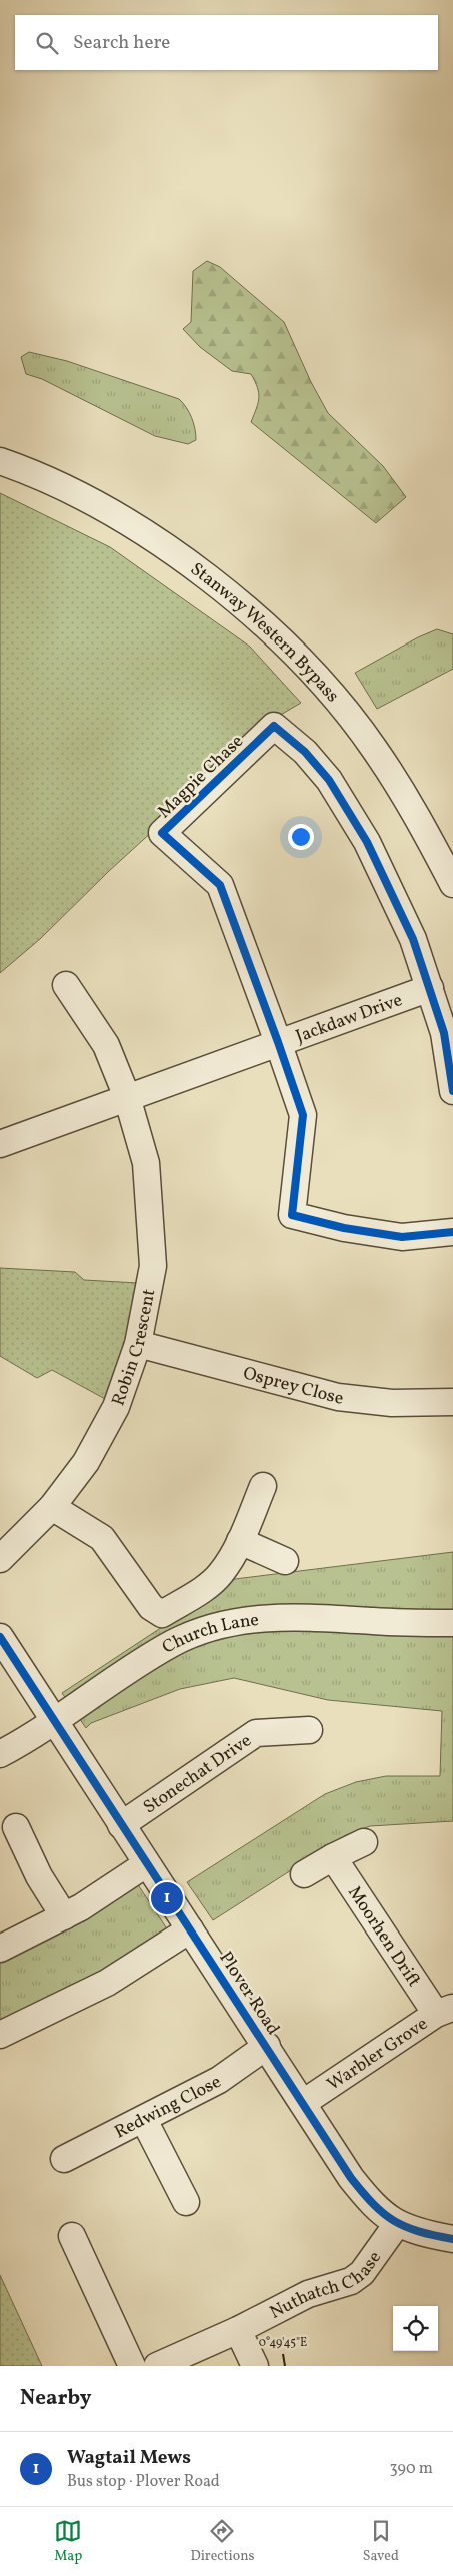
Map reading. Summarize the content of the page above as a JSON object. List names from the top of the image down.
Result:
{
  "streets": {
    "street": [
      "Stanway Western Bypass",
      "Magpie Chase",
      "Jackdaw Drive",
      "Robin Crescent",
      "Osprey Close",
      "Church Lane",
      "Stonechat Drive",
      "Moorhen Drift",
      "Plover Road",
      "Warbler Grove",
      "Redwing Close",
      "Nuthatch Chase"
    ]
  },
  "crossings": [
    ["Magpie Chase", "Jackdaw Drive"],
    ["Jackdaw Drive", "Robin Crescent"],
    ["Robin Crescent", "Osprey Close"],
    ["Church Lane", "Plover Road"],
    ["Stonechat Drive", "Plover Road"],
    ["Moorhen Drift", "Warbler Grove"],
    ["Plover Road", "Warbler Grove"],
    ["Plover Road", "Redwing Close"],
    ["Plover Road", "Nuthatch Chase"]
  ],
  "page": {
    "search": "Search here",
    "pins": "1",
    "heading": "Nearby",
    "list": [
      {
        "mark": "1",
        "name": "Wagtail Mews",
        "note": "Bus stop · Plover Road",
        "value": "390 m"
      }
    ],
    "nav": ["Map", "Directions", "Saved"]
  },
  "coordinates": ["0°49'45\"E"]
}
